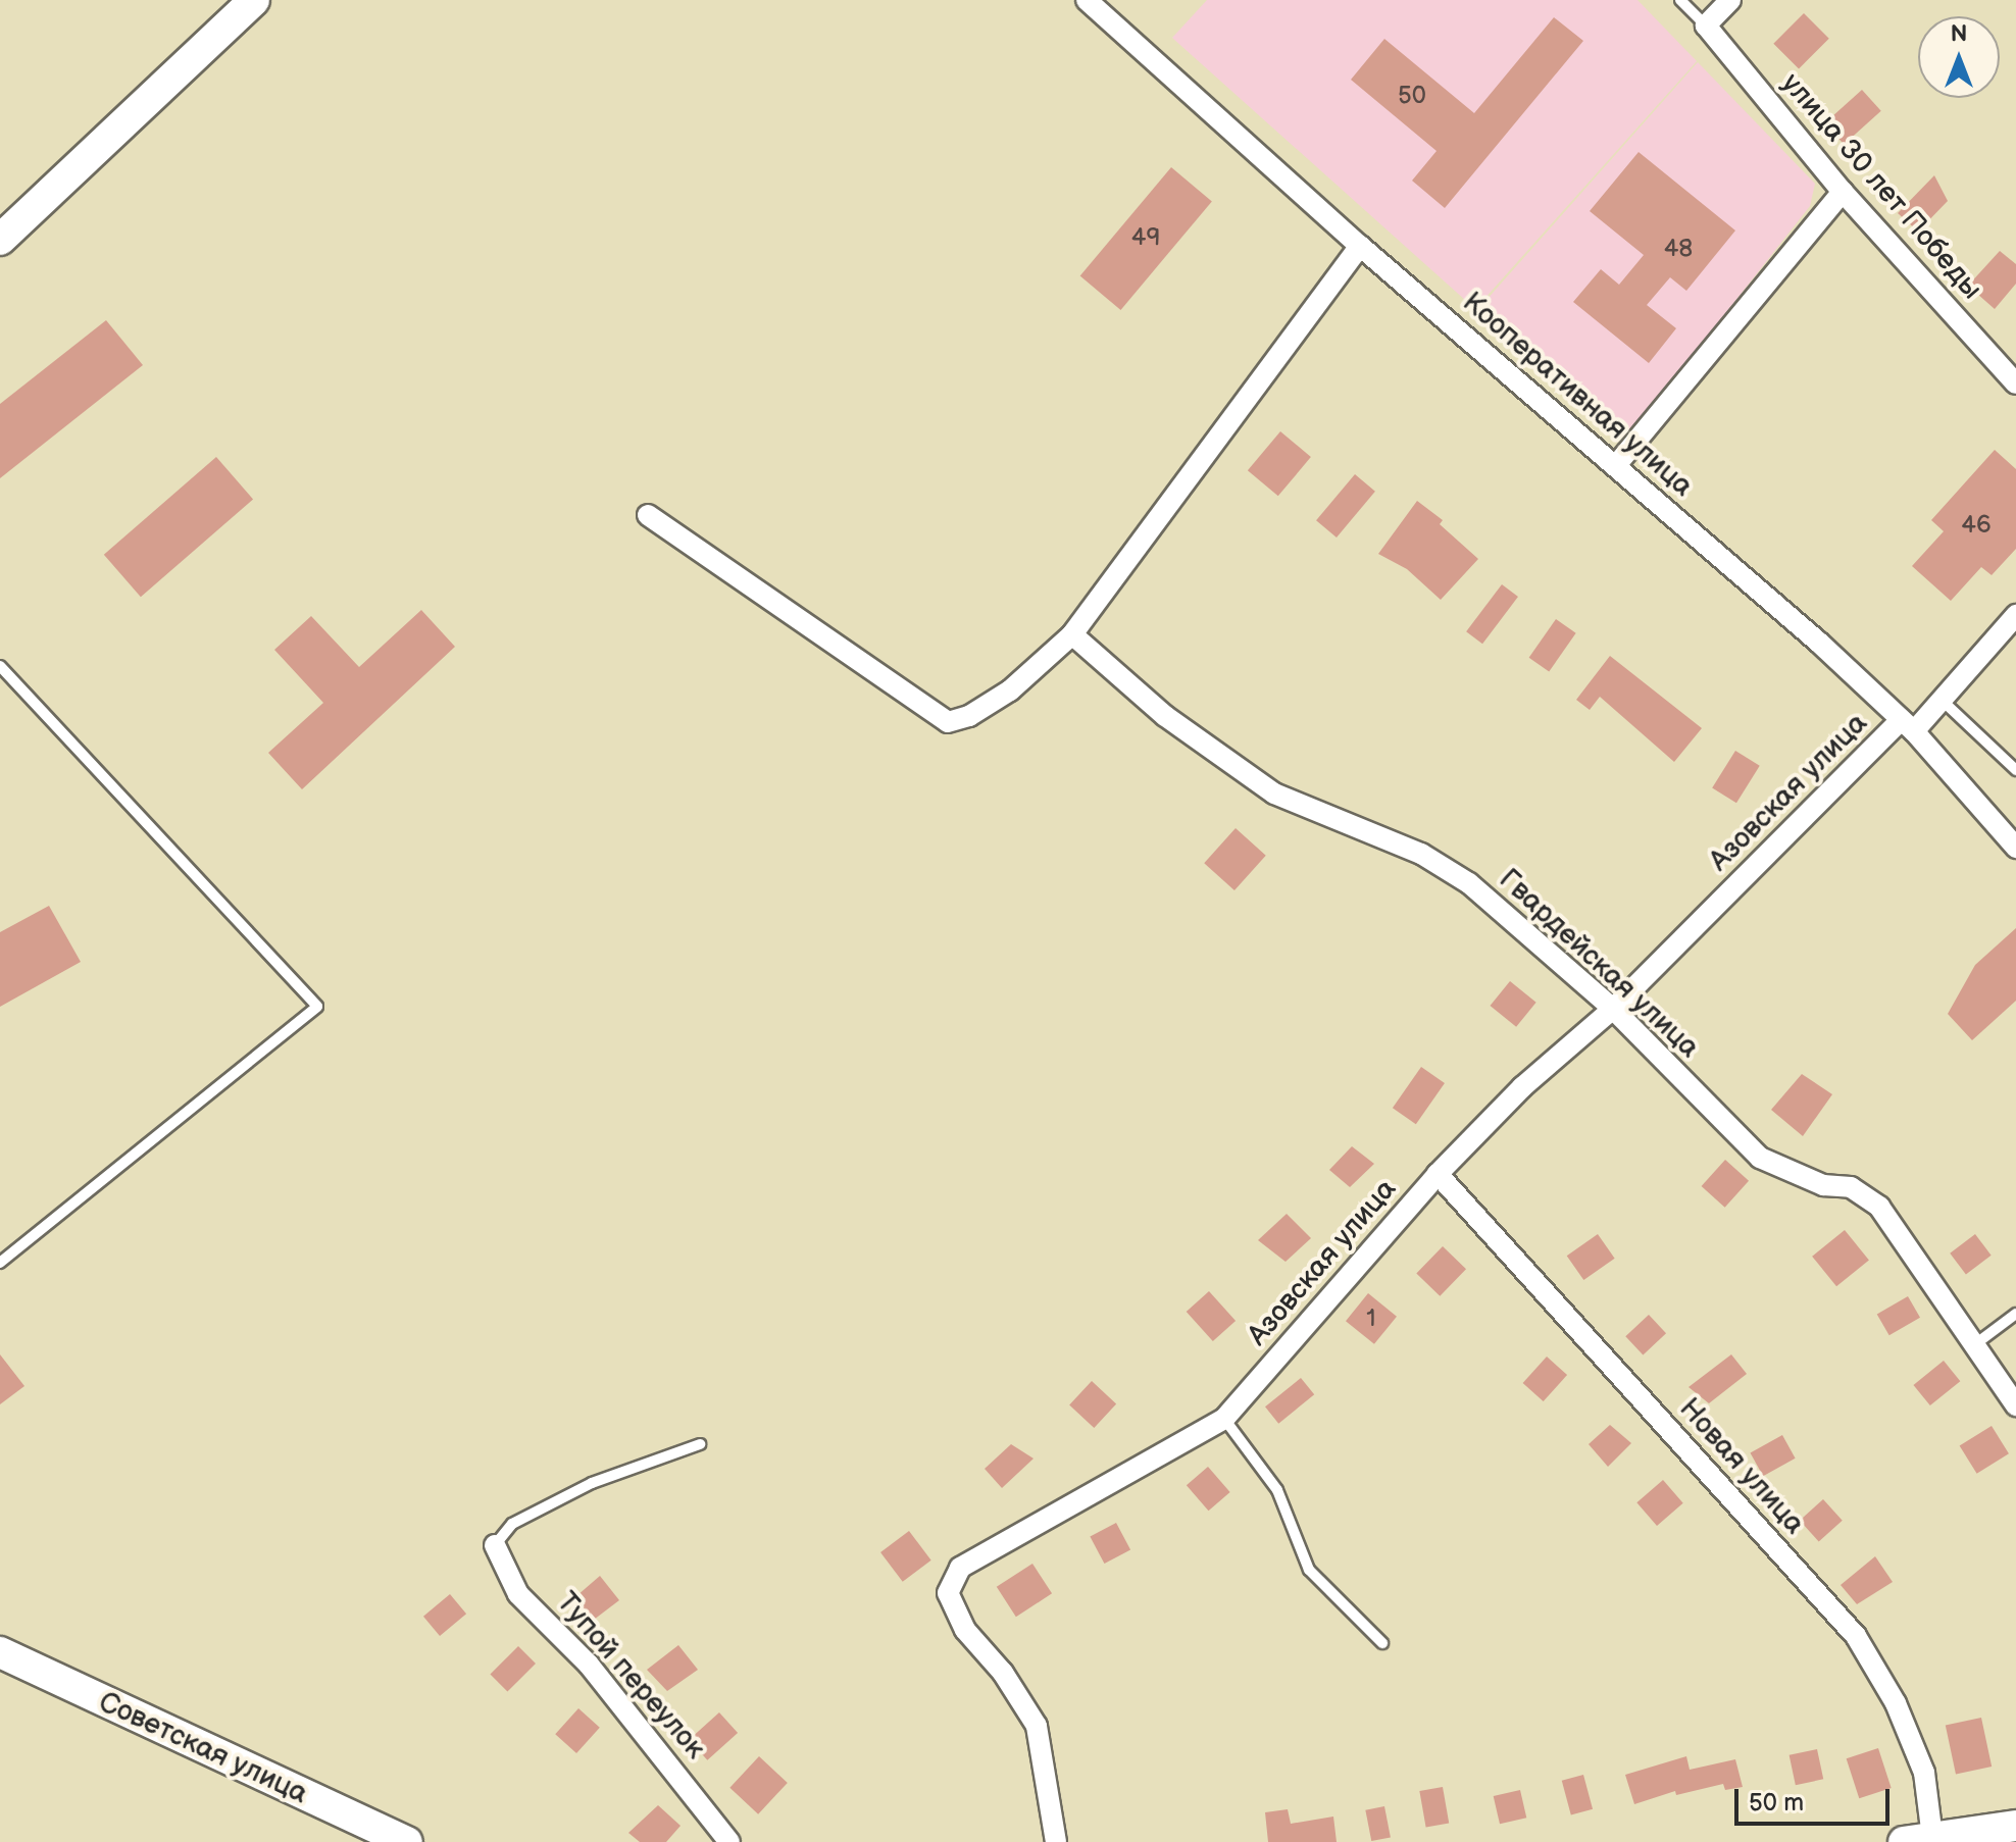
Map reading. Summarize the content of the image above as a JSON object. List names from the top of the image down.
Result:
{
  "streets": {
    "street": [
      "улица 30 лет Победы",
      "Кооперативная улица",
      "Азовская улица",
      "Гвардейская улица",
      "Новая улица",
      "Тупой переулок",
      "Советская улица"
    ]
  },
  "crossings": [
    ["Кооперативная улица", "Азовская улица"],
    ["Азовская улица", "Гвардейская улица"],
    ["Азовская улица", "Новая улица"]
  ],
  "house_numbers": [
    "50",
    "49",
    "48",
    "46",
    "1"
  ],
  "scale_bar": "50 m",
  "north": "top"
}
